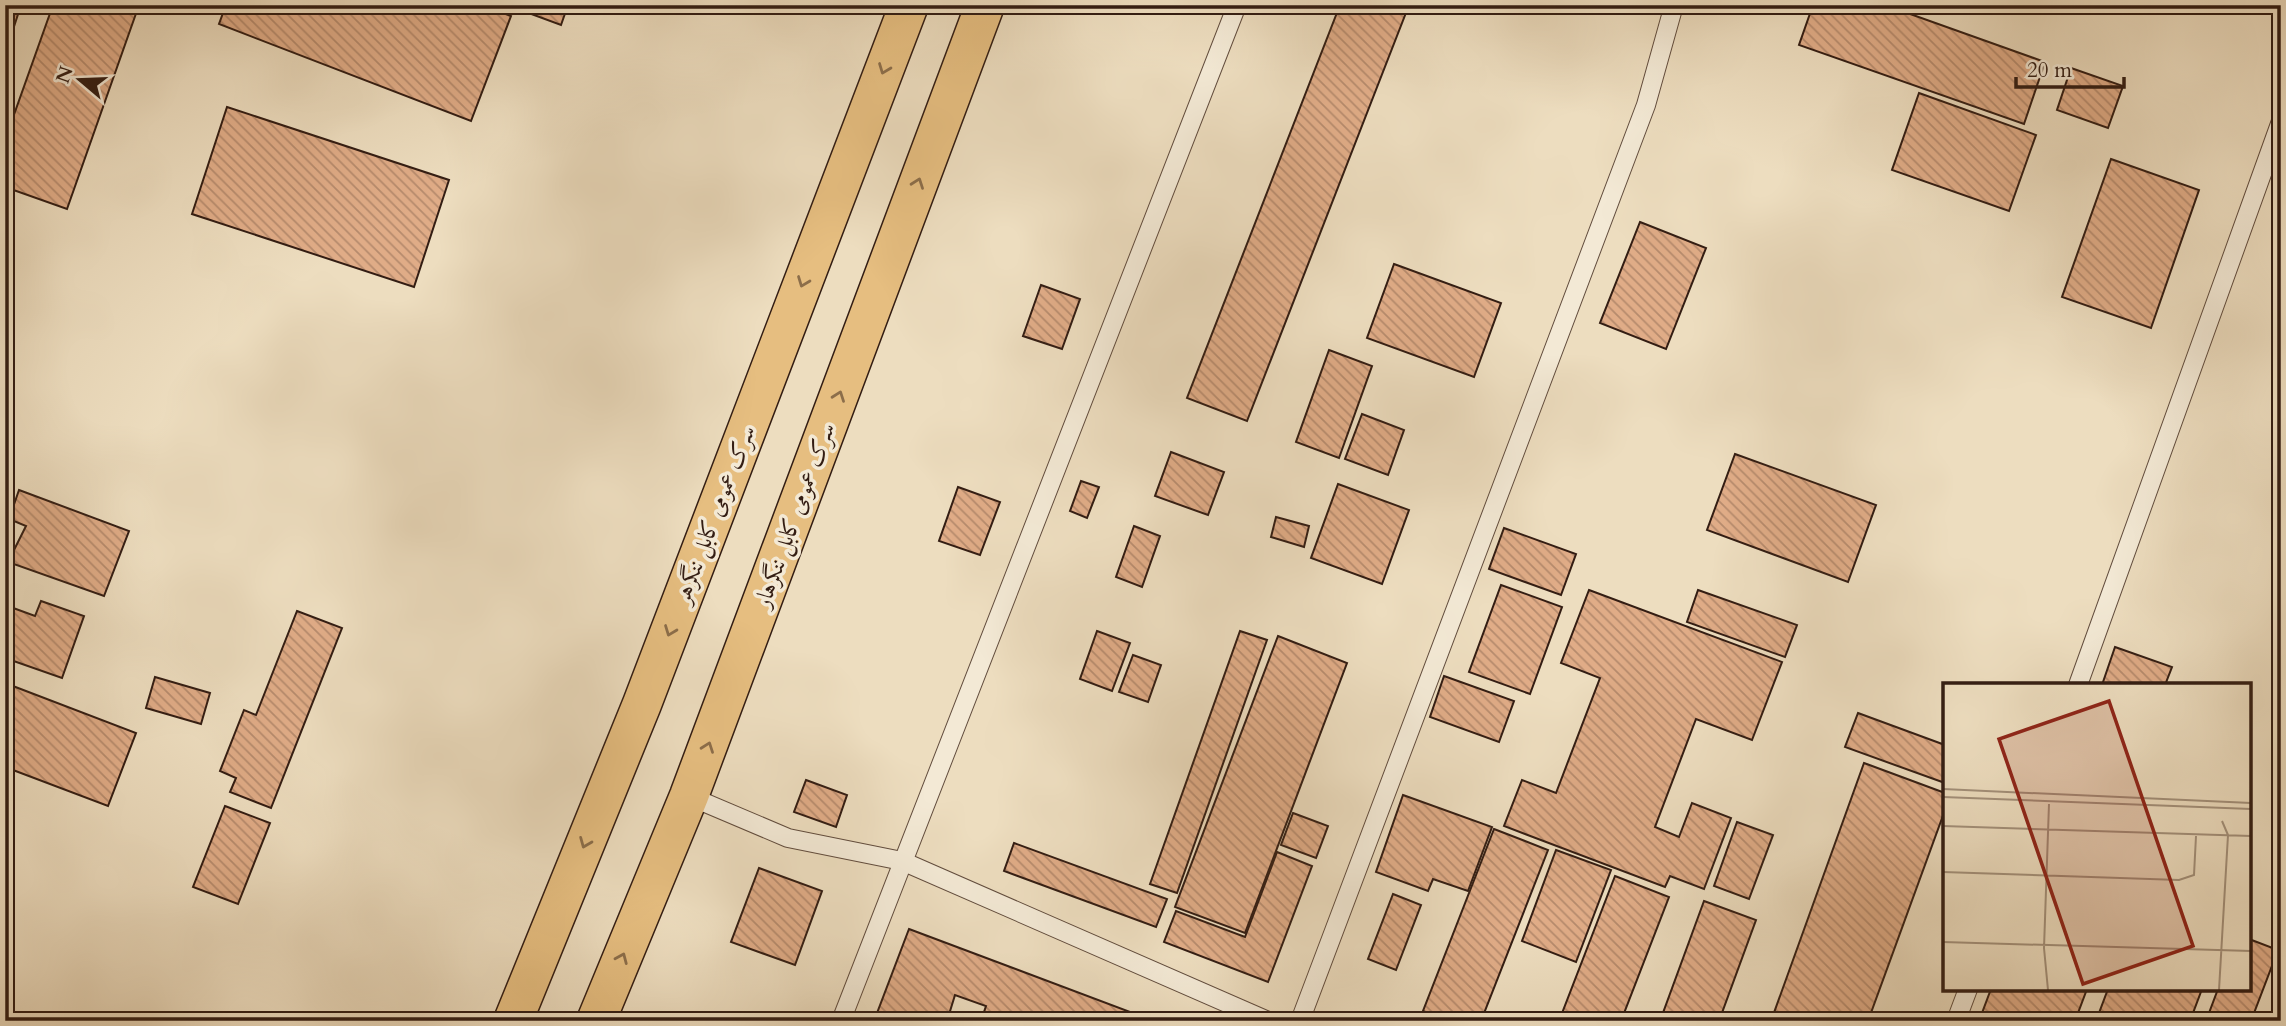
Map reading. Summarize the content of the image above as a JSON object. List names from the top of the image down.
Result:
{
  "streets": {
    "highway": ["سرک عمومی کابل ننگرهر", "سرک عمومی کابل ننگرهار"]
  },
  "one_way": ["سرک عمومی کابل ننگرهر", "سرک عمومی کابل ننگرهار"],
  "scale_bar": "20 m",
  "north": "left"
}
